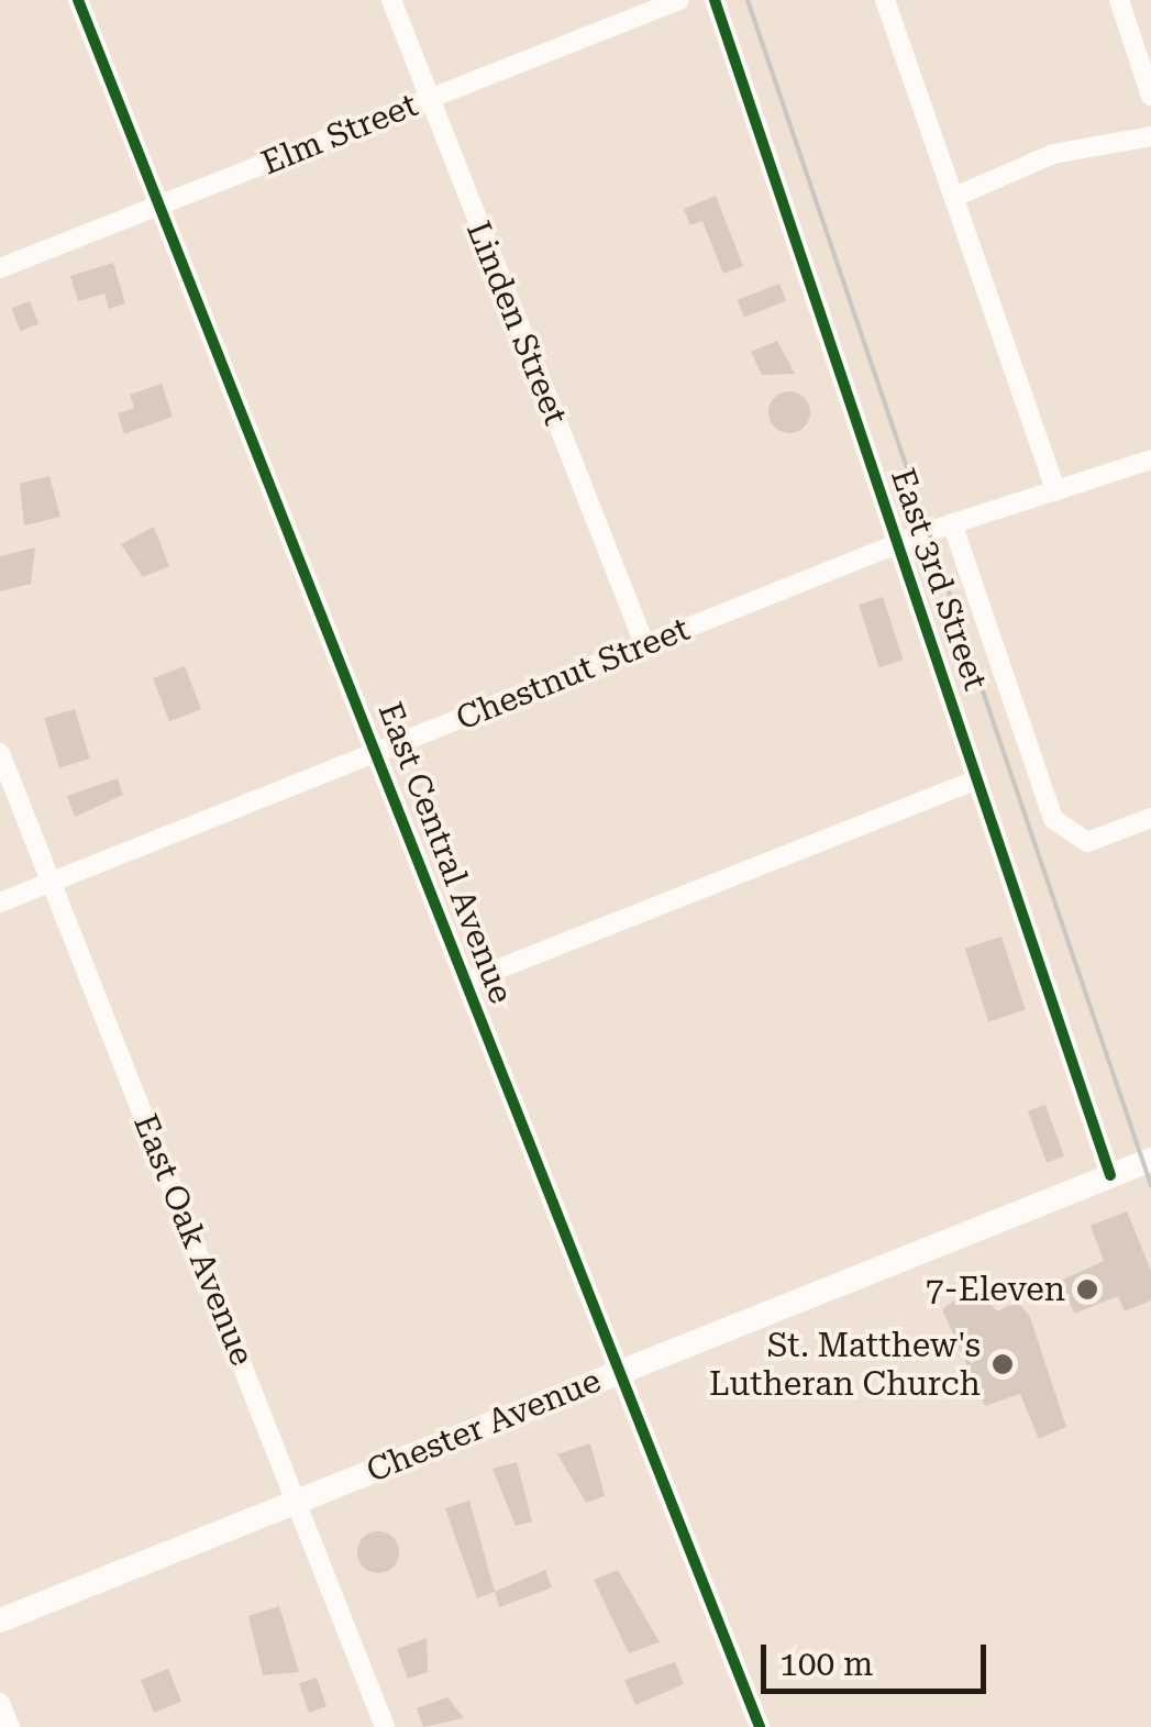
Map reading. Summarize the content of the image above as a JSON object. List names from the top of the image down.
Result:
{
  "streets": {
    "main road": ["Chester Avenue"],
    "street": [
      "Elm Street",
      "Linden Street",
      "East 3rd Street",
      "Chestnut Street",
      "East Central Avenue",
      "East Oak Avenue"
    ]
  },
  "crossings": [
    ["Elm Street", "Linden Street"],
    ["Elm Street", "East Central Avenue"],
    ["Linden Street", "Chestnut Street"],
    ["East 3rd Street", "Chestnut Street"],
    ["East 3rd Street", "Chester Avenue"],
    ["Chestnut Street", "East Central Avenue"],
    ["Chestnut Street", "East Oak Avenue"],
    ["East Central Avenue", "Chester Avenue"],
    ["East Oak Avenue", "Chester Avenue"]
  ],
  "places": ["7-Eleven", "St. Matthew's Lutheran Church"],
  "scale_bar": "100 m"
}
